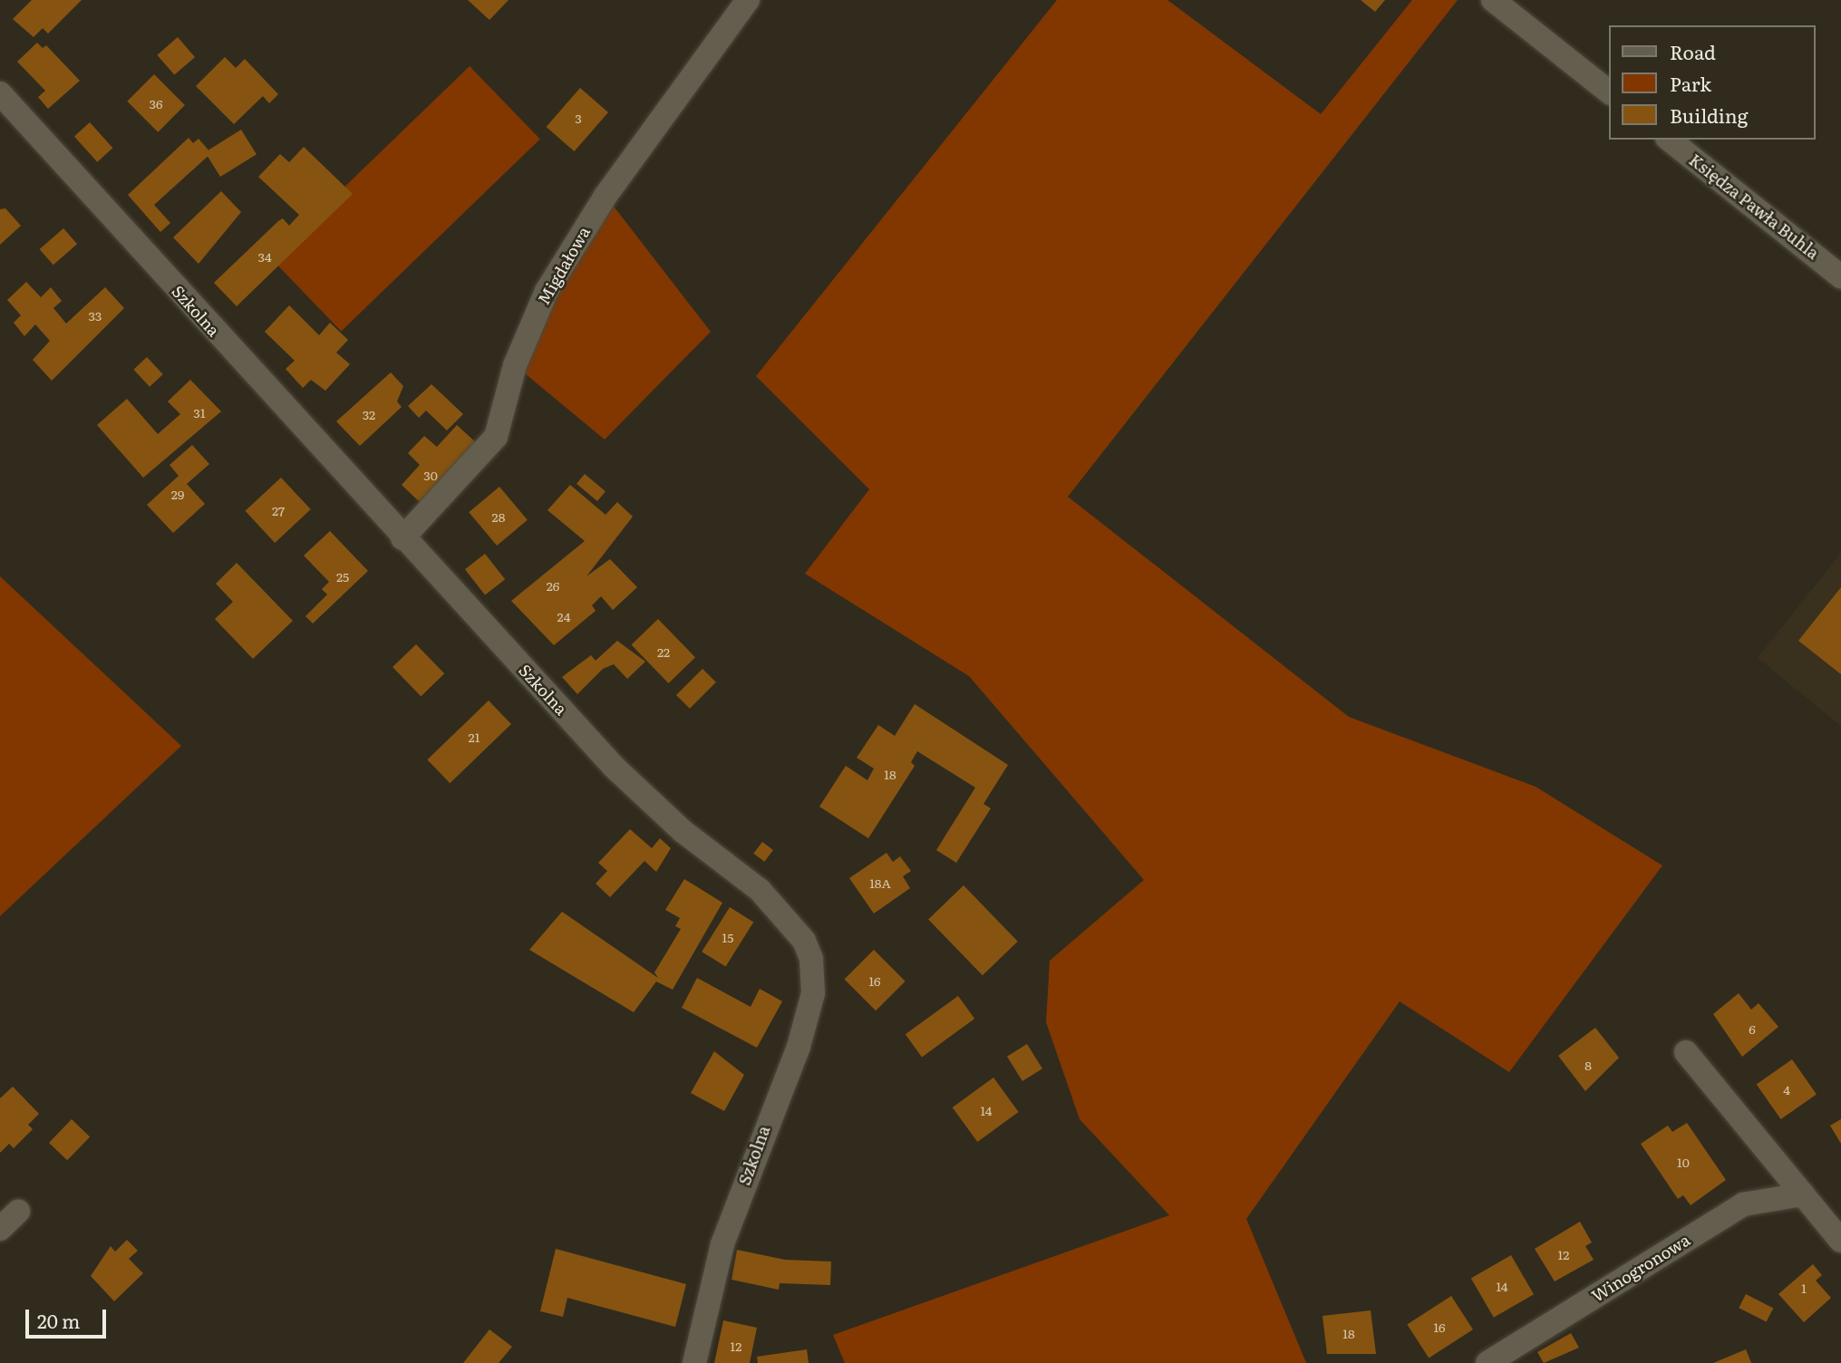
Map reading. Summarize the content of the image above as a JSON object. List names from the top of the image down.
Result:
{
  "streets": {
    "street": [
      "Księdza Pawła Buhla",
      "Migdałowa",
      "Szkolna",
      "Winogronowa"
    ]
  },
  "crossings": [
    ["Migdałowa", "Szkolna"]
  ],
  "house_numbers": [
    "36",
    "3",
    "34",
    "33",
    "31",
    "32",
    "30",
    "29",
    "27",
    "28",
    "25",
    "26",
    "24",
    "22",
    "21",
    "18",
    "18A",
    "15",
    "16",
    "6",
    "8",
    "4",
    "14",
    "10",
    "12",
    "14",
    "1",
    "16",
    "18",
    "12"
  ],
  "legend": ["Road", "Park", "Building"],
  "scale_bar": "20 m"
}
